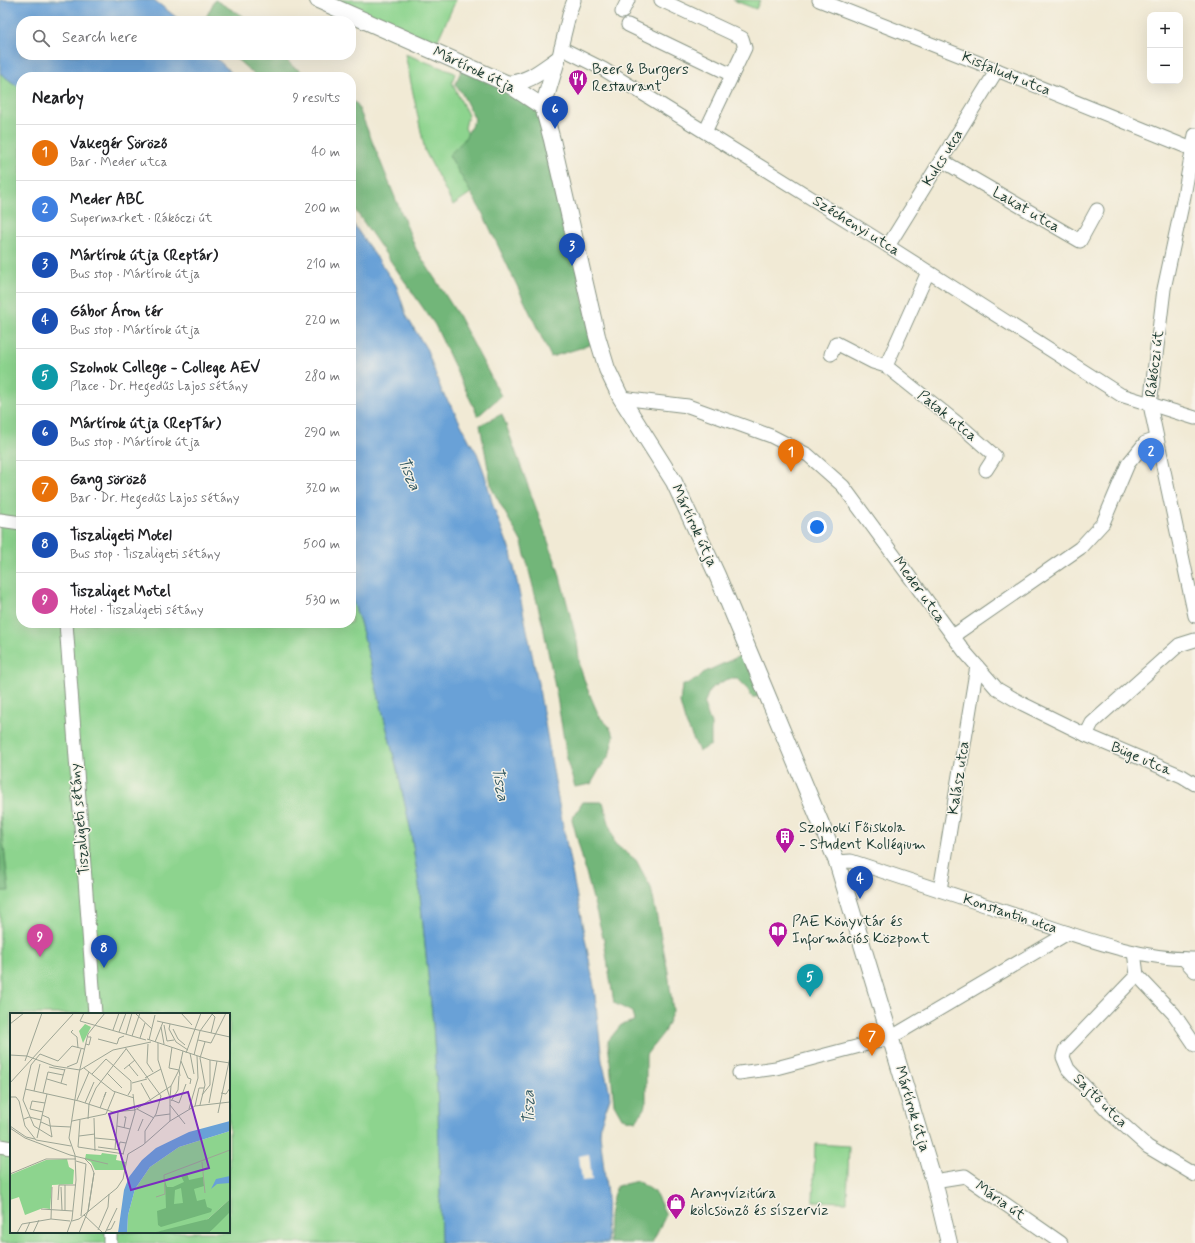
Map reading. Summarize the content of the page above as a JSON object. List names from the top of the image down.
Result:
{
  "streets": {
    "street": [
      "Mártírok útja",
      "Kisfaludy utca",
      "Kulcs utca",
      "Lakat utca",
      "Széchenyi utca",
      "Rákóczi út",
      "Patak utca",
      "Meder utca",
      "Büge utca",
      "Kalász utca",
      "Tiszaligeti sétány",
      "Konstantin utca",
      "Sajtó utca",
      "Mária út"
    ]
  },
  "crossings": [
    ["Mártírok útja", "Meder utca"],
    ["Mártírok útja", "Konstantin utca"],
    ["Mártírok útja", "Mária út"],
    ["Kisfaludy utca", "Kulcs utca"],
    ["Kisfaludy utca", "Rákóczi út"],
    ["Kulcs utca", "Lakat utca"],
    ["Kulcs utca", "Széchenyi utca"],
    ["Széchenyi utca", "Rákóczi út"],
    ["Meder utca", "Büge utca"],
    ["Meder utca", "Kalász utca"],
    ["Kalász utca", "Konstantin utca"]
  ],
  "water": ["Tisza"],
  "places": {
    "restaurant": ["Beer & Burgers Restaurant"],
    "building": ["Szolnoki Főiskola - Student Kollégium"],
    "library": ["PAE Könyvtár és Információs Központ"],
    "shop": ["Aranyvízitúra kölcsönző és síszervíz"]
  },
  "page": {
    "map_buttons": ["+", "−"],
    "search": "Search here",
    "heading": ["Nearby", "9 results"],
    "pins": [
      "6",
      "3",
      "2",
      "1",
      "4",
      "9",
      "8",
      "5",
      "7"
    ],
    "list": [
      {
        "mark": "1",
        "name": "Vakegér Söröző",
        "note": "Bar · Meder utca",
        "value": "40 m"
      },
      {
        "mark": "2",
        "name": "Meder ABC",
        "note": "Supermarket · Rákóczi út",
        "value": "200 m"
      },
      {
        "mark": "3",
        "name": "Mártírok útja (Reptár)",
        "note": "Bus stop · Mártírok útja",
        "value": "210 m"
      },
      {
        "mark": "4",
        "name": "Gábor Áron tér",
        "note": "Bus stop · Mártírok útja",
        "value": "220 m"
      },
      {
        "mark": "5",
        "name": "Szolnok College - College AEV",
        "note": "Place · Dr. Hegedűs Lajos sétány",
        "value": "280 m"
      },
      {
        "mark": "6",
        "name": "Mártírok útja (RepTár)",
        "note": "Bus stop · Mártírok útja",
        "value": "290 m"
      },
      {
        "mark": "7",
        "name": "Gang söröző",
        "note": "Bar · Dr. Hegedűs Lajos sétány",
        "value": "320 m"
      },
      {
        "mark": "8",
        "name": "Tiszaligeti Motel",
        "note": "Bus stop · Tiszaligeti sétány",
        "value": "500 m"
      },
      {
        "mark": "9",
        "name": "Tiszaliget Motel",
        "note": "Hotel · Tiszaligeti sétány",
        "value": "530 m"
      }
    ]
  }
}
